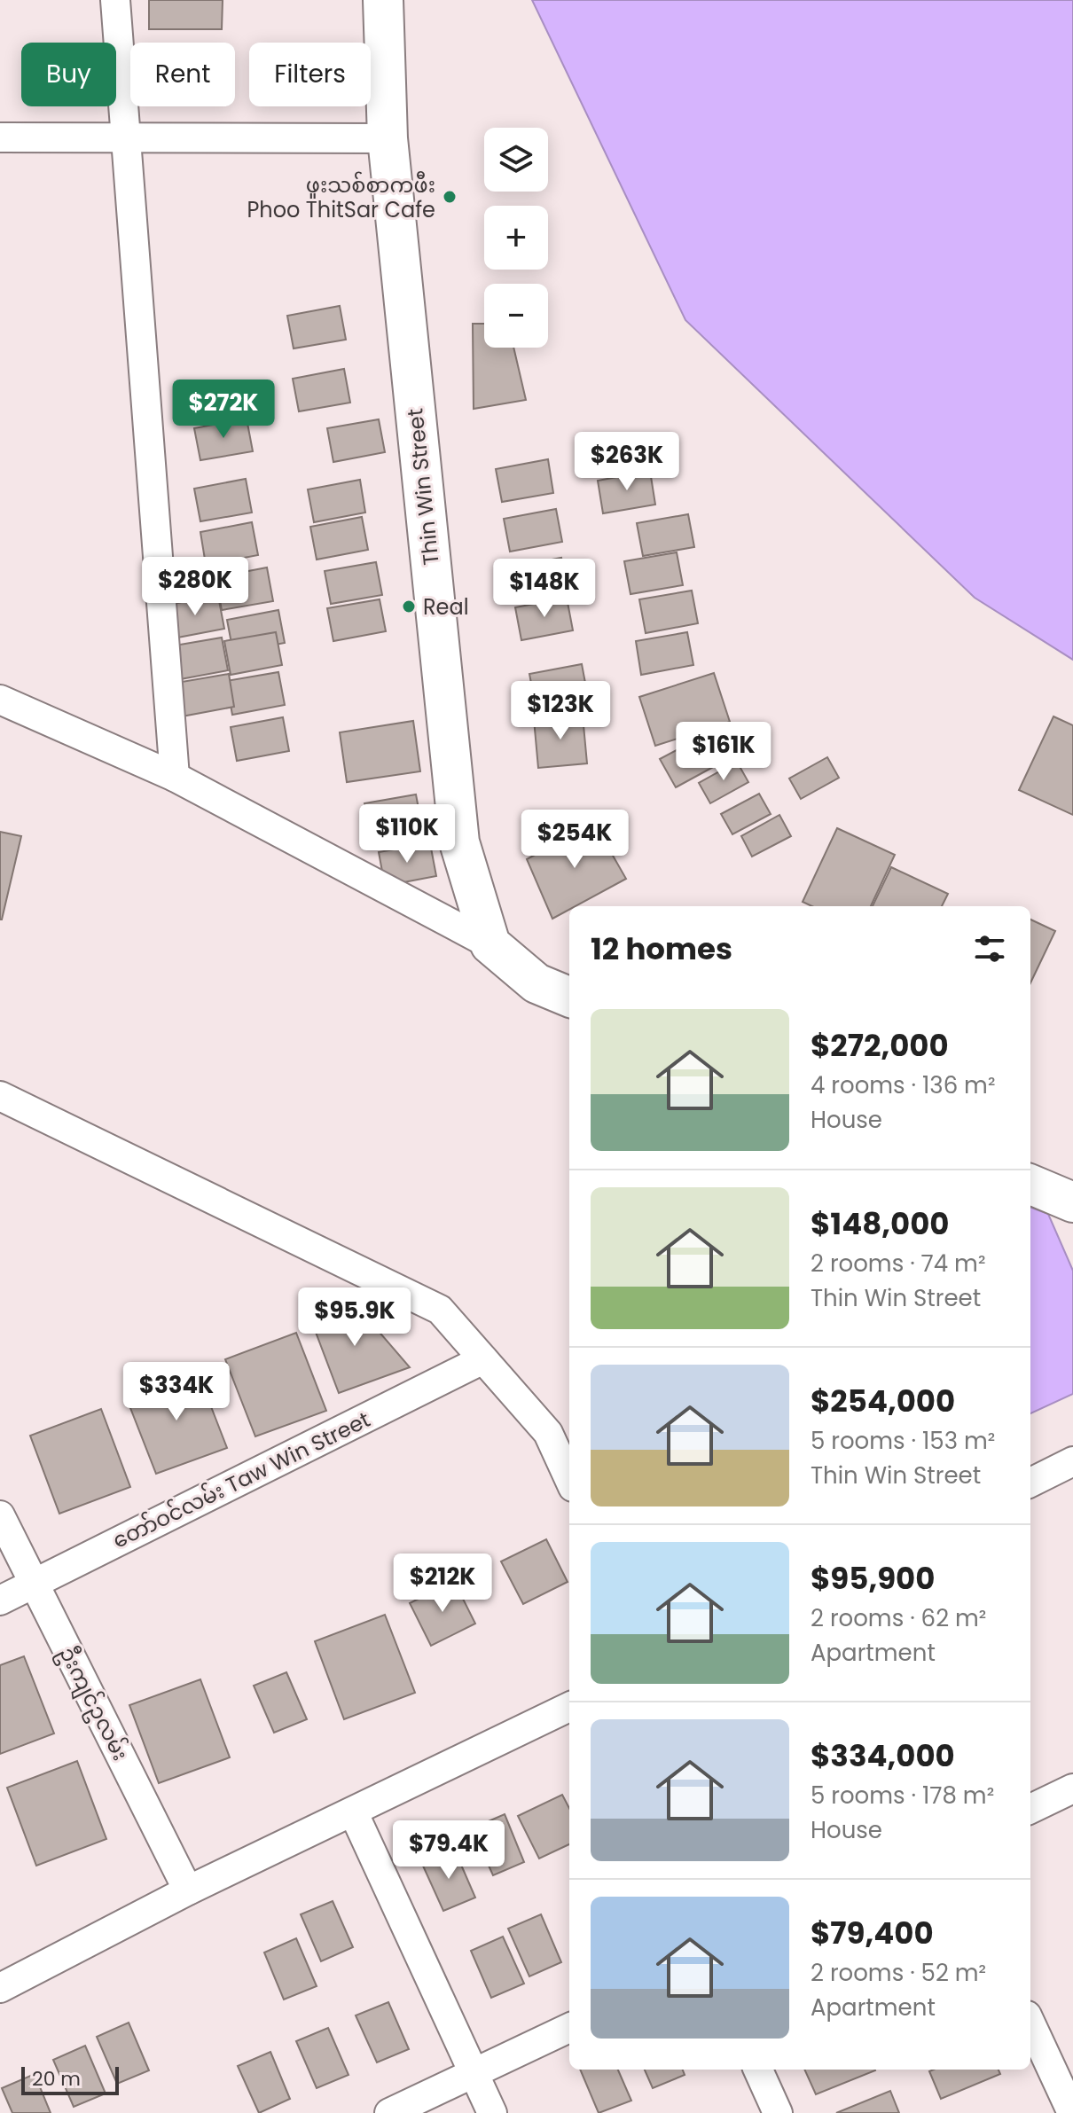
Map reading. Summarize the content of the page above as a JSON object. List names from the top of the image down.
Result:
{
  "streets": {
    "main road": ["Thin Win Street"],
    "street": ["တော်ဝင်လမ်း Taw Win Street", "ဦးကျင်ဥလမ်း"]
  },
  "crossings": [
    ["တော်ဝင်လမ်း Taw Win Street", "ဦးကျင်ဥလမ်း"]
  ],
  "places": ["ဖူးသစ်စာကဖီး Phoo ThitSar Cafe", "Real"],
  "scale_bar": "20 m",
  "page": {
    "chip": ["Buy", "Rent", "Filters"],
    "map_buttons": ["+", "−"],
    "price": [
      "$272K",
      "$263K",
      "$280K",
      "$148K",
      "$123K",
      "$161K",
      "$110K",
      "$254K",
      "$95.9K",
      "$334K",
      "$212K",
      "$79.4K"
    ],
    "heading": "12 homes",
    "list": [
      {
        "name": "$272,000",
        "note": "4 rooms · 136 m² · House"
      },
      {
        "name": "$148,000",
        "note": "2 rooms · 74 m² · Thin Win Street"
      },
      {
        "name": "$254,000",
        "note": "5 rooms · 153 m² · Thin Win Street"
      },
      {
        "name": "$95,900",
        "note": "2 rooms · 62 m² · Apartment"
      },
      {
        "name": "$334,000",
        "note": "5 rooms · 178 m² · House"
      },
      {
        "name": "$79,400",
        "note": "2 rooms · 52 m² · Apartment"
      }
    ],
    "scale": "20 m"
  }
}
